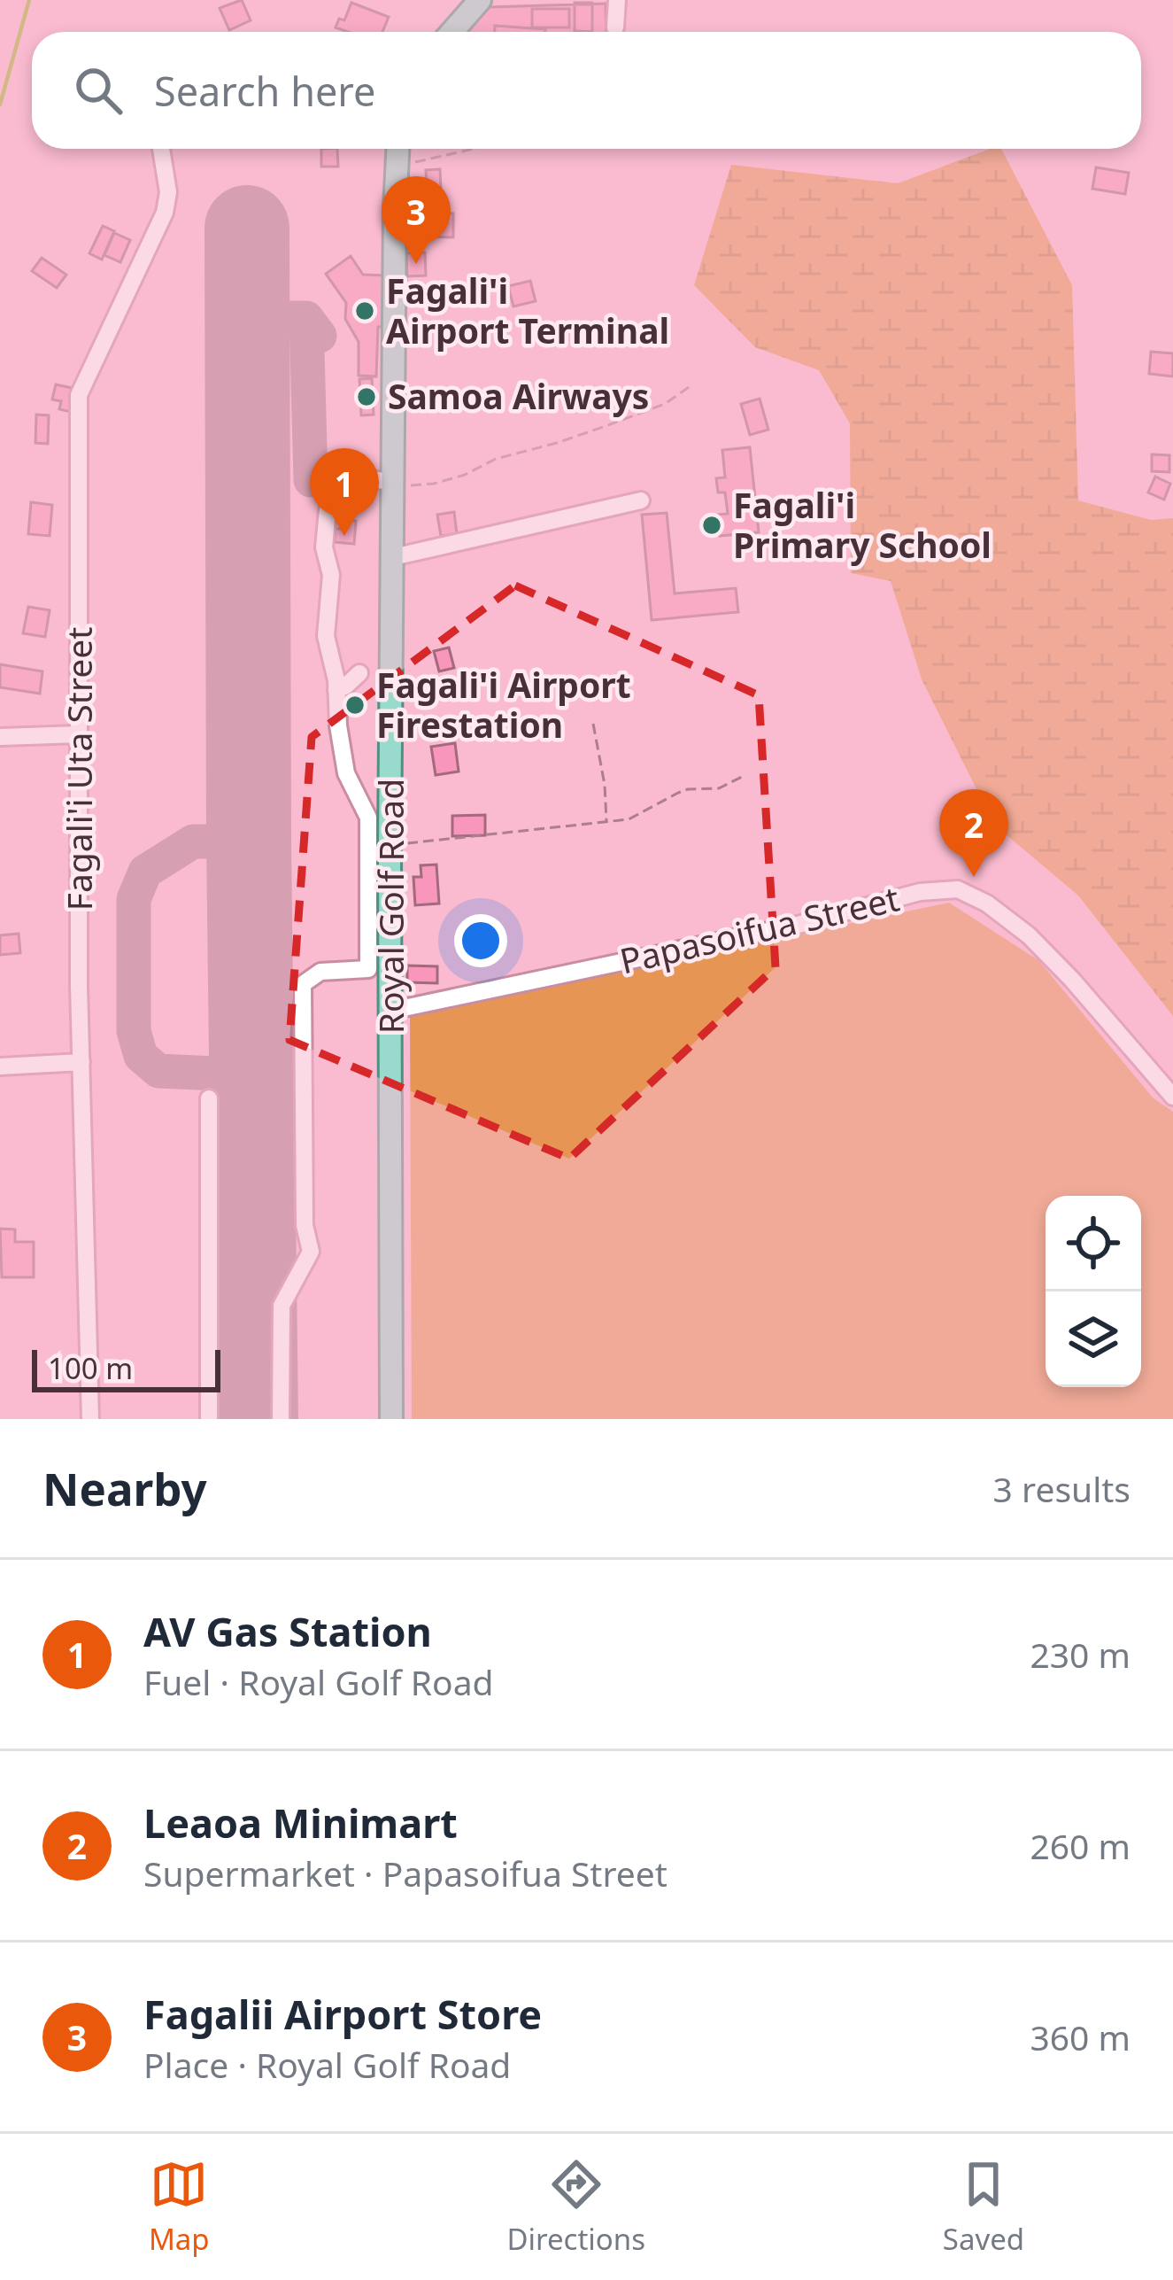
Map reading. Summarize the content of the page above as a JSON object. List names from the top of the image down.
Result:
{
  "streets": {
    "main road": ["Royal Golf Road"],
    "street": ["Fagali'i Uta Street", "Papasoifua Street"]
  },
  "crossings": [
    ["Royal Golf Road", "Papasoifua Street"]
  ],
  "places": [
    "Fagali'i Airport Terminal",
    "Samoa Airways",
    "Fagali'i Primary School",
    "Fagali'i Airport Firestation"
  ],
  "scale_bar": "100 m",
  "page": {
    "search": "Search here",
    "pins": ["3", "1", "2"],
    "scale": "100 m",
    "heading": ["Nearby", "3 results"],
    "list": [
      {
        "mark": "1",
        "name": "AV Gas Station",
        "note": "Fuel · Royal Golf Road",
        "value": "230 m"
      },
      {
        "mark": "2",
        "name": "Leaoa Minimart",
        "note": "Supermarket · Papasoifua Street",
        "value": "260 m"
      },
      {
        "mark": "3",
        "name": "Fagalii Airport Store",
        "note": "Place · Royal Golf Road",
        "value": "360 m"
      }
    ],
    "nav": ["Map", "Directions", "Saved"]
  }
}
